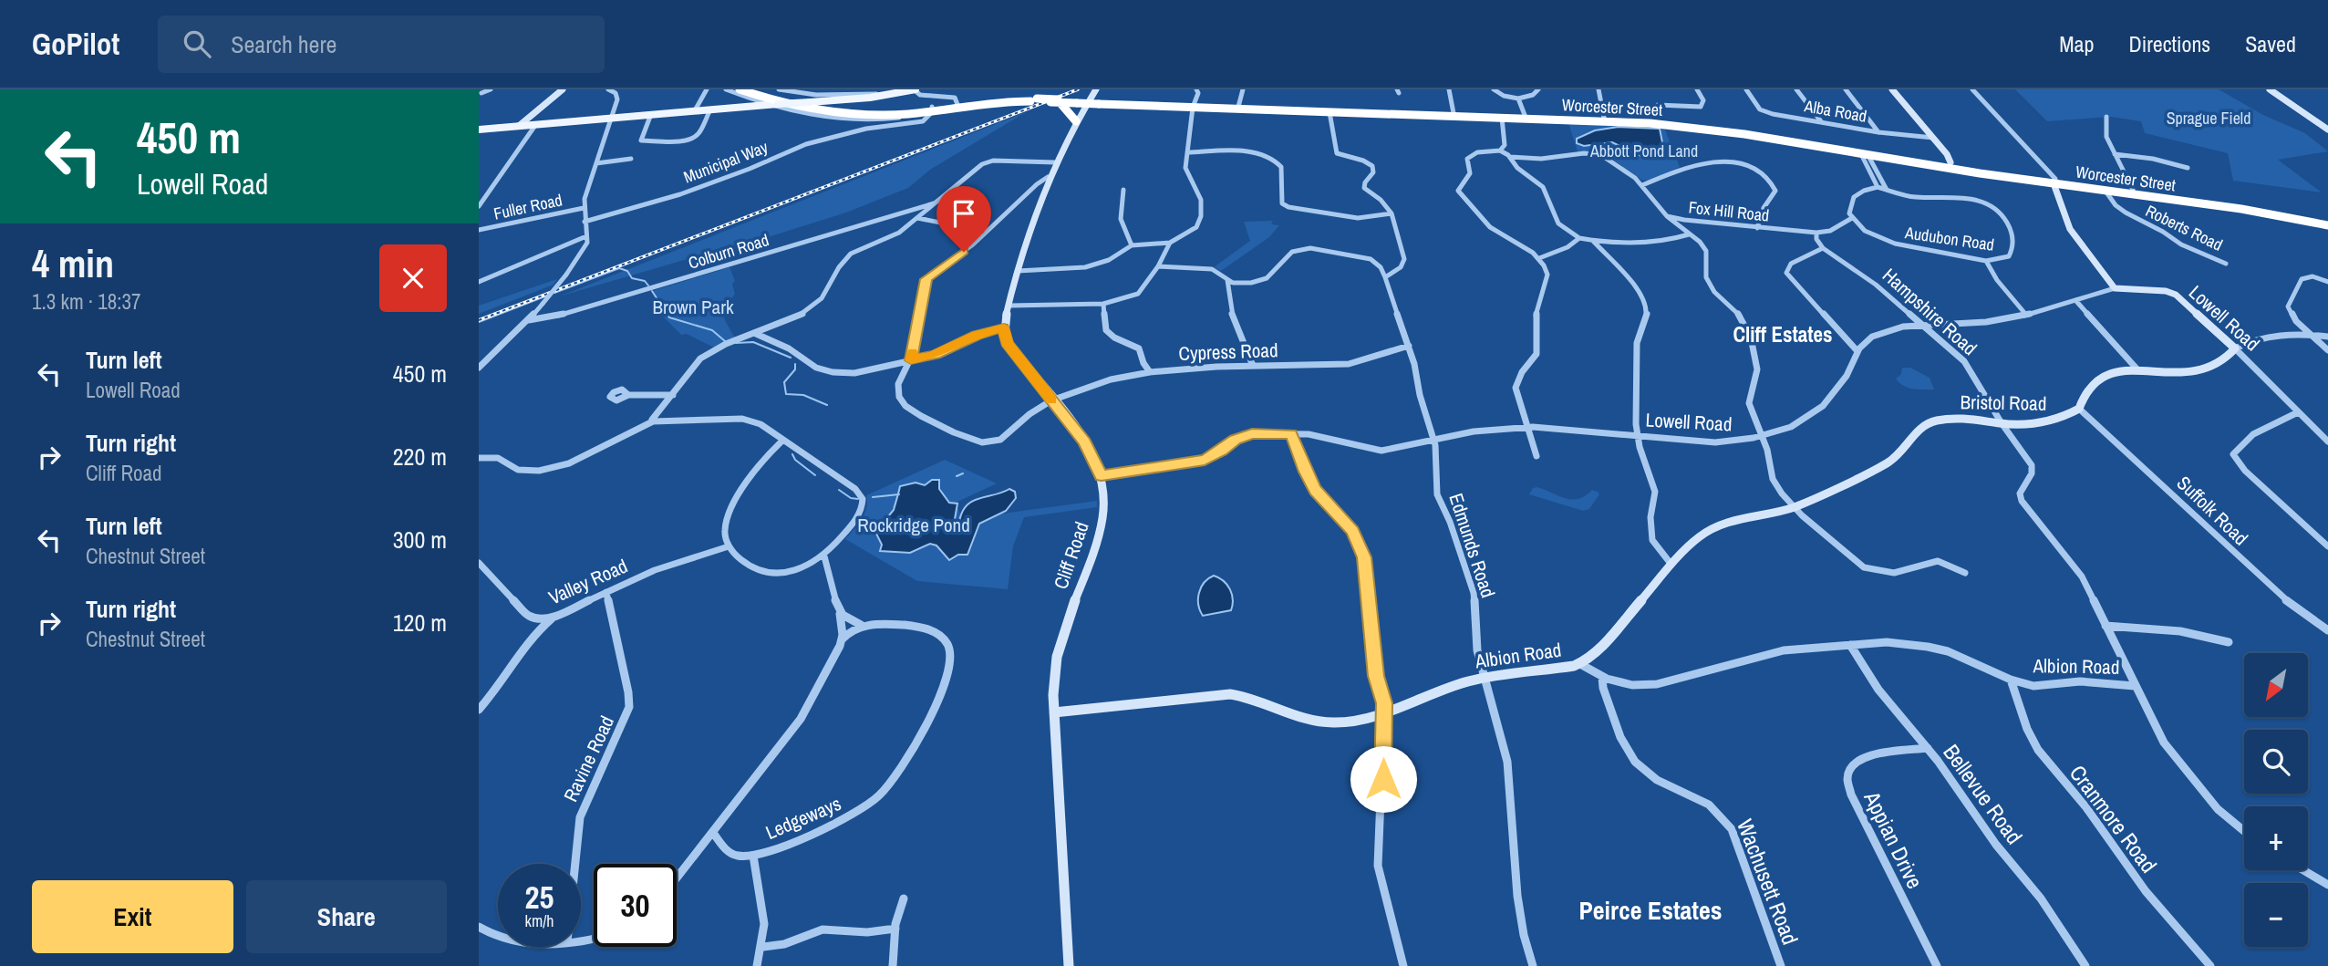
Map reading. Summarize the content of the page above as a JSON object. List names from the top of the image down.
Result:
{
  "streets": {
    "highway": ["Worcester Street"],
    "street": [
      "Alba Road",
      "Municipal Way",
      "Fuller Road",
      "Fox Hill Road",
      "Roberts Road",
      "Audubon Road",
      "Colburn Road",
      "Hampshire Road",
      "Lowell Road",
      "Cypress Road",
      "Bristol Road",
      "Suffolk Road",
      "Edmunds Road",
      "Cliff Road",
      "Valley Road",
      "Albion Road",
      "Ravine Road",
      "Bellevue Road",
      "Ledgeways",
      "Cranmore Road",
      "Appian Drive",
      "Wachusett Road"
    ]
  },
  "crossings": [
    ["Worcester Street", "Municipal Way"],
    ["Worcester Street", "Roberts Road"],
    ["Fox Hill Road", "Audubon Road"],
    ["Hampshire Road", "Lowell Road"],
    ["Hampshire Road", "Bristol Road"],
    ["Hampshire Road", "Albion Road"],
    ["Lowell Road", "Edmunds Road"],
    ["Lowell Road", "Cliff Road"],
    ["Cypress Road", "Edmunds Road"],
    ["Cypress Road", "Cliff Road"],
    ["Bristol Road", "Suffolk Road"],
    ["Bristol Road", "Albion Road"],
    ["Edmunds Road", "Albion Road"],
    ["Cliff Road", "Albion Road"],
    ["Valley Road", "Ravine Road"],
    ["Albion Road", "Bellevue Road"],
    ["Albion Road", "Cranmore Road"],
    ["Albion Road", "Wachusett Road"],
    ["Bellevue Road", "Appian Drive"]
  ],
  "districts": ["Cliff Estates", "Peirce Estates"],
  "parks": [
    "Sprague Field",
    "Abbott Pond Land",
    "Brown Park",
    "Rockridge Pond"
  ],
  "north": "bottom left",
  "page": {
    "header": "GoPilot",
    "search": "Search here",
    "nav": ["Map", "Directions", "Saved"],
    "turn": ["450 m", "Lowell Road"],
    "heading": ["4 min", "1.3 km · 18:37"],
    "list": [
      {
        "name": "Turn left",
        "note": "Lowell Road",
        "value": "450 m"
      },
      {
        "name": "Turn right",
        "note": "Cliff Road",
        "value": "220 m"
      },
      {
        "name": "Turn left",
        "note": "Chestnut Street",
        "value": "300 m"
      },
      {
        "name": "Turn right",
        "note": "Chestnut Street",
        "value": "120 m"
      }
    ],
    "map_buttons": ["+", "−"],
    "speed": "25 km/h",
    "limit": "30",
    "buttons": ["Exit", "Share"]
  }
}
